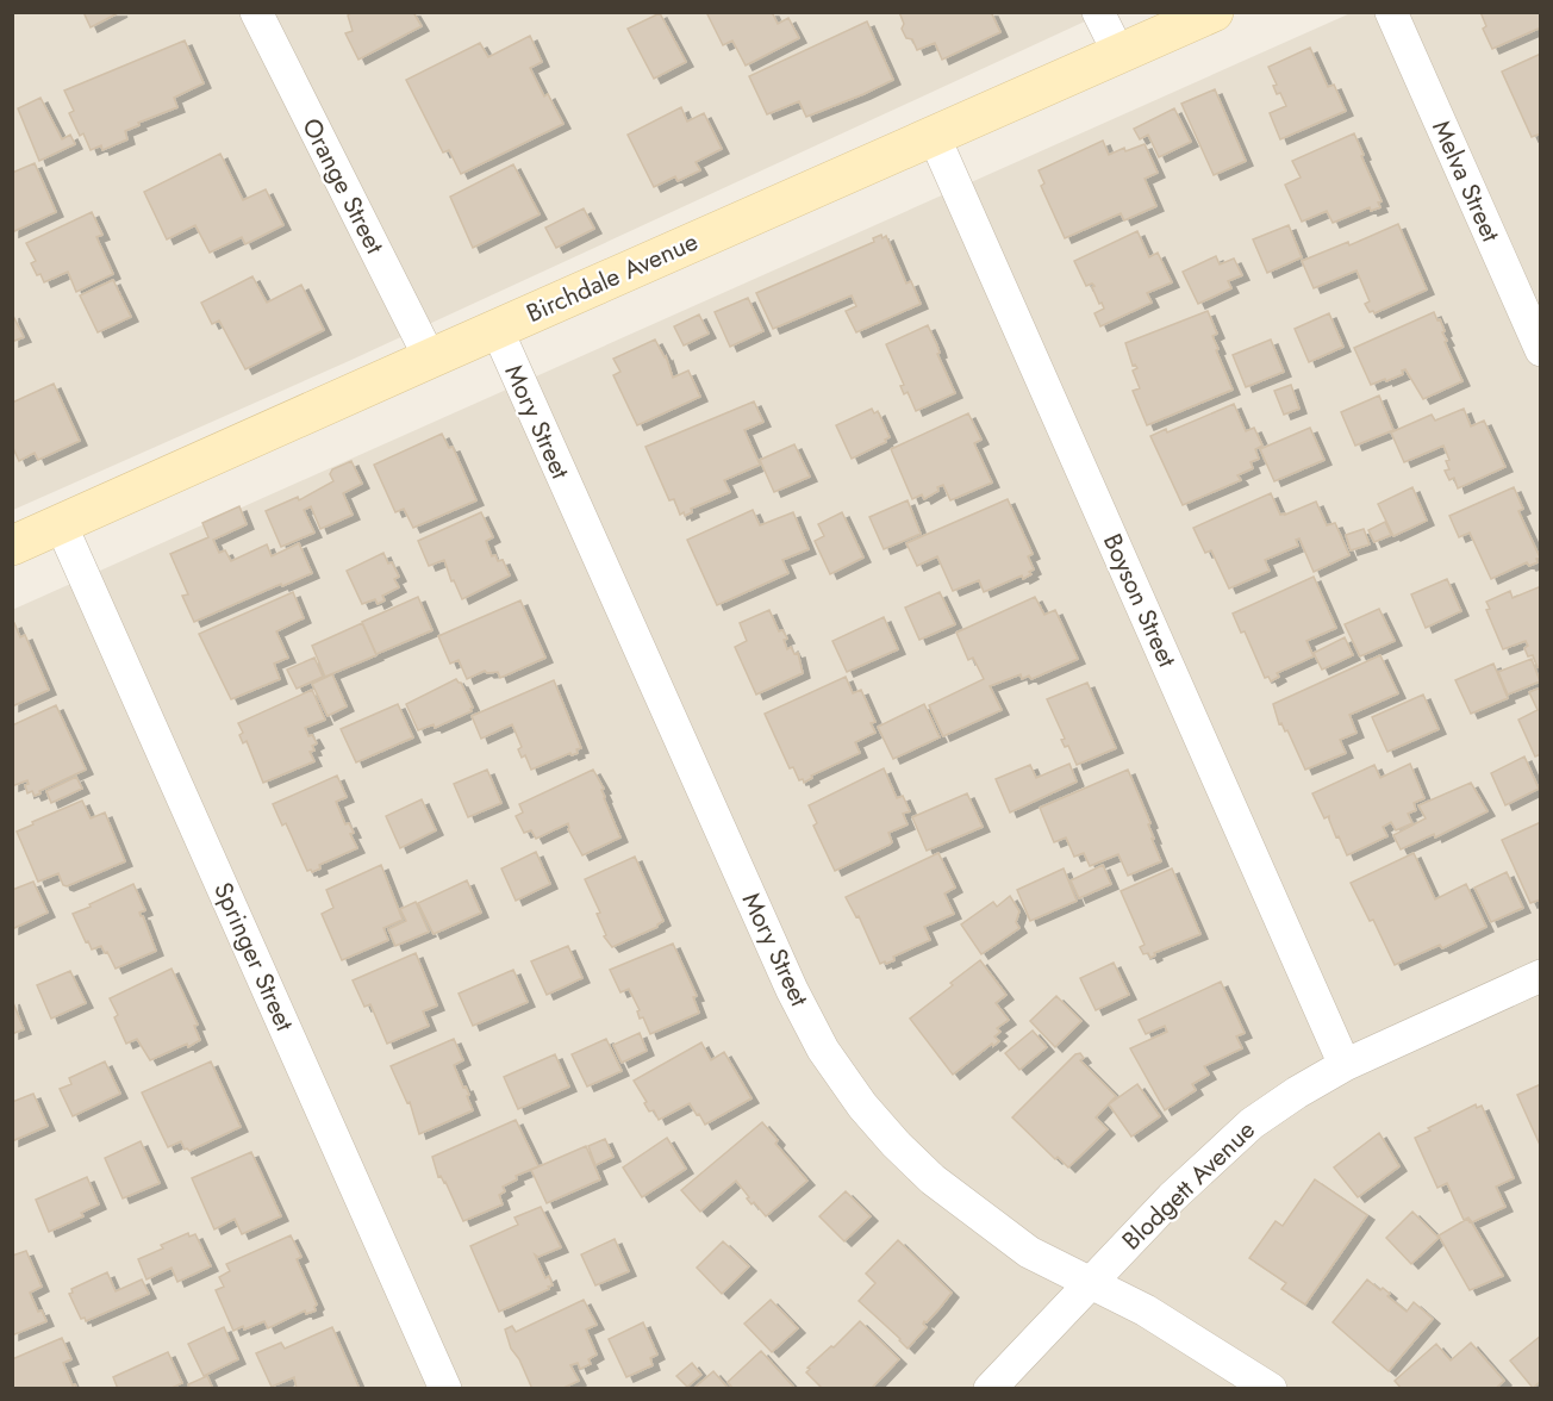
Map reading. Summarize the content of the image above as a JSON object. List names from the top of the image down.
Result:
{
  "streets": {
    "street": [
      "Melva Street",
      "Orange Street",
      "Birchdale Avenue",
      "Mory Street",
      "Boyson Street",
      "Springer Street",
      "Blodgett Avenue"
    ]
  },
  "crossings": [
    ["Orange Street", "Birchdale Avenue"],
    ["Birchdale Avenue", "Mory Street"],
    ["Birchdale Avenue", "Boyson Street"],
    ["Birchdale Avenue", "Springer Street"],
    ["Mory Street", "Blodgett Avenue"],
    ["Boyson Street", "Blodgett Avenue"]
  ]
}
